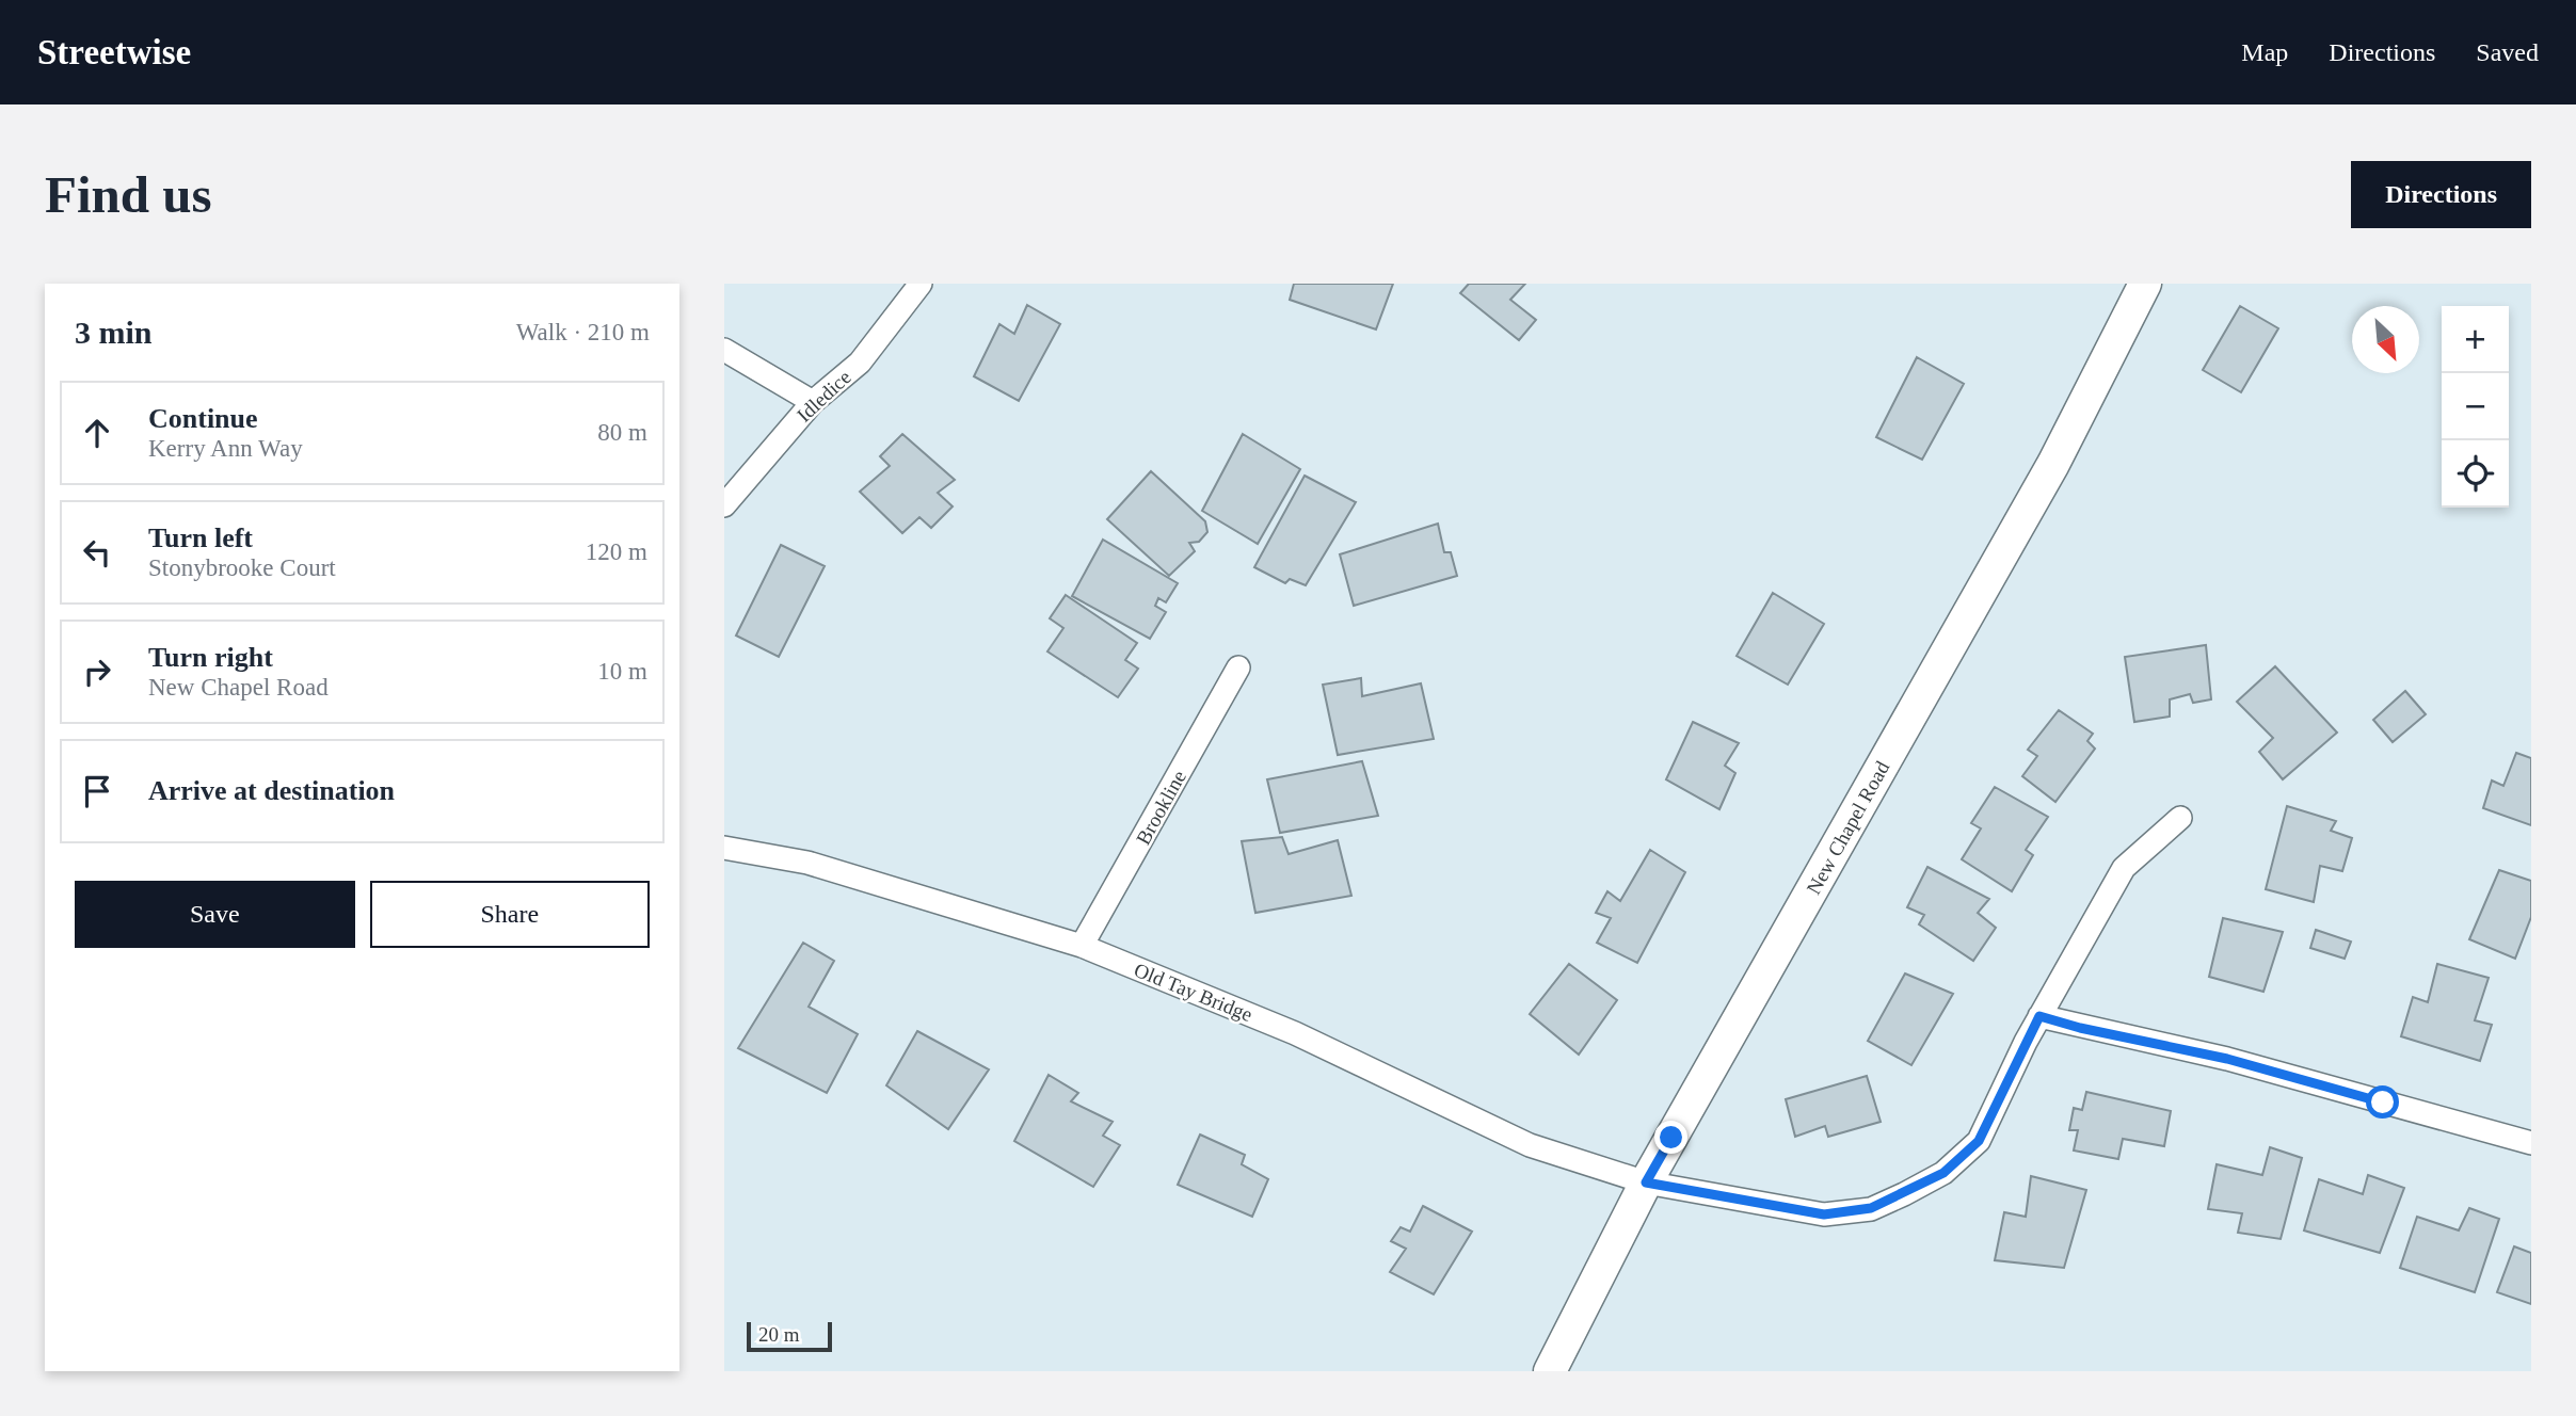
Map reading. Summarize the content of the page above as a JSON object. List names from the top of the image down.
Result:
{
  "streets": {
    "street": [
      "Idledice",
      "Brookline",
      "New Chapel Road",
      "Old Tay Bridge"
    ]
  },
  "crossings": [
    ["Brookline", "Old Tay Bridge"],
    ["New Chapel Road", "Old Tay Bridge"]
  ],
  "scale_bar": "20 m",
  "north": "bottom right",
  "page": {
    "header": "Streetwise",
    "nav": ["Map", "Directions", "Saved"],
    "buttons": [
      "Directions",
      ["Save", "Share"]
    ],
    "title": "Find us",
    "heading": ["3 min", "Walk · 210 m"],
    "map_buttons": ["+", "−"],
    "list": [
      ["Continue", "Kerry Ann Way", "80 m"],
      ["Turn left", "Stonybrooke Court", "120 m"],
      ["Turn right", "New Chapel Road", "10 m"],
      "Arrive at destination"
    ],
    "scale": "20 m"
  }
}
